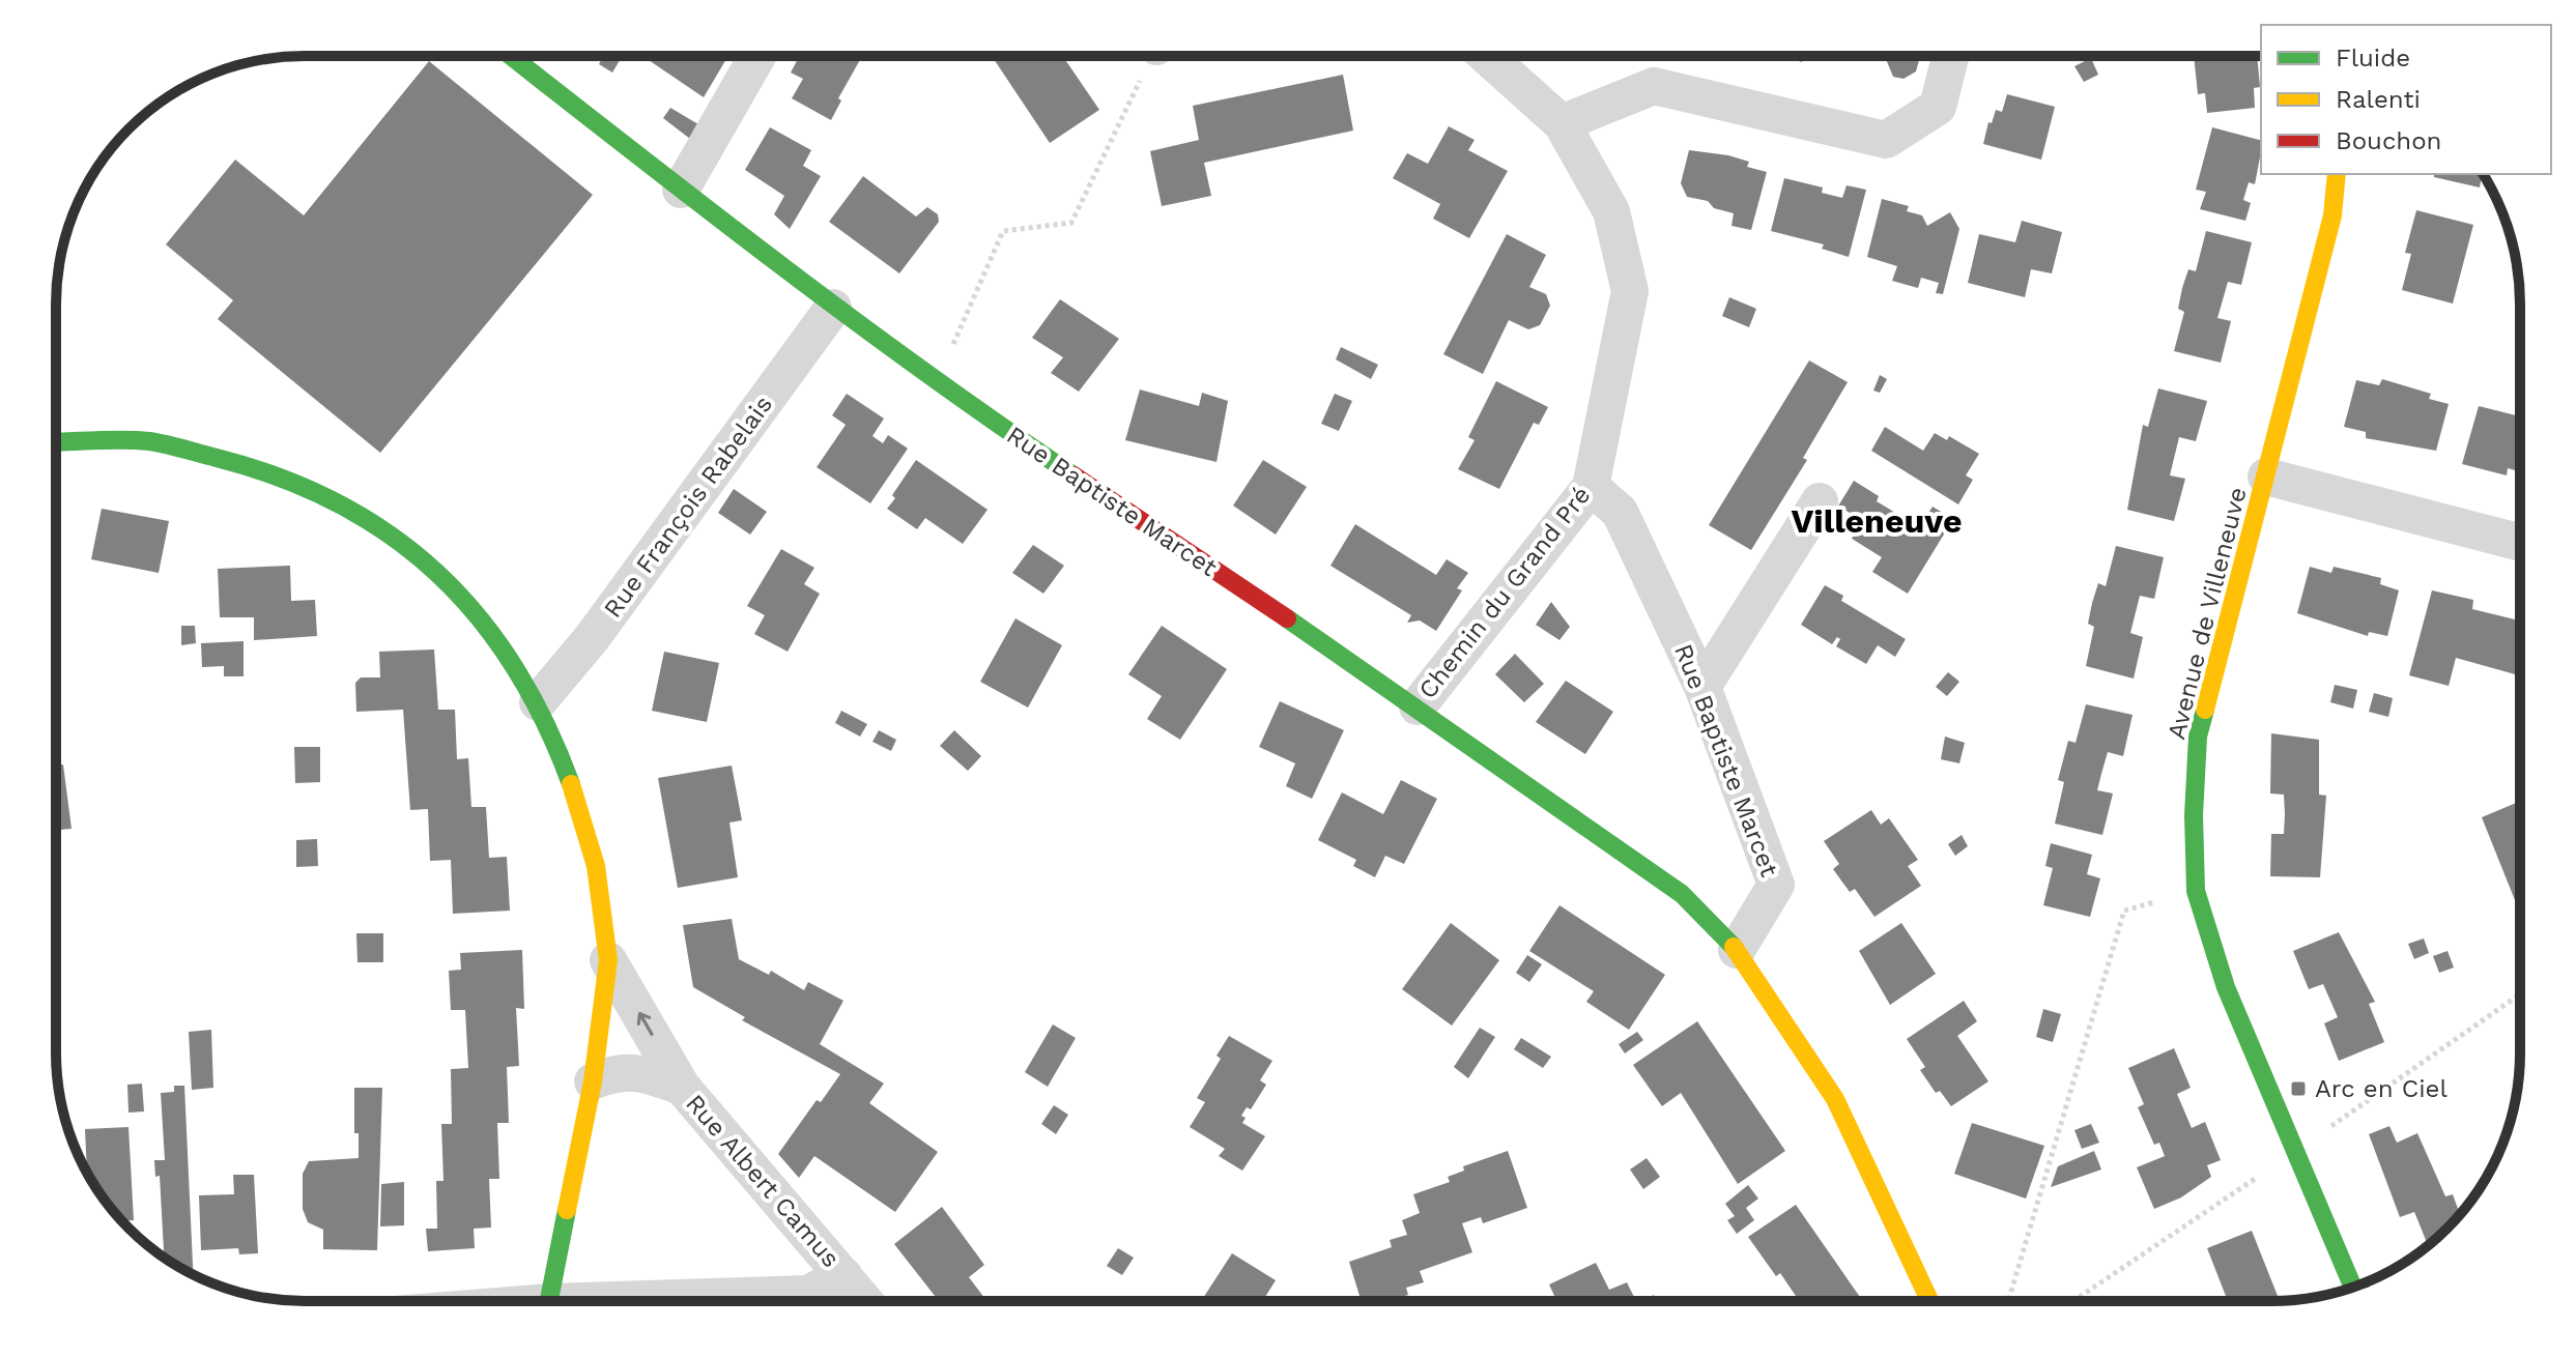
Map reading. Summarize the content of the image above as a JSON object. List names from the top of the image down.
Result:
{
  "streets": {
    "street": [
      "Rue Baptiste Marcet",
      "Rue François Rabelais",
      "Chemin du Grand Pré",
      "Avenue de Villeneuve",
      "Rue Albert Camus"
    ]
  },
  "crossings": [
    ["Rue Baptiste Marcet", "Rue François Rabelais"],
    ["Rue Baptiste Marcet", "Chemin du Grand Pré"],
    ["Rue François Rabelais", "Rue Albert Camus"]
  ],
  "districts": ["Villeneuve"],
  "places": {
    "transit": ["Arc en Ciel"]
  },
  "legend": ["Fluide", "Ralenti", "Bouchon"]
}
